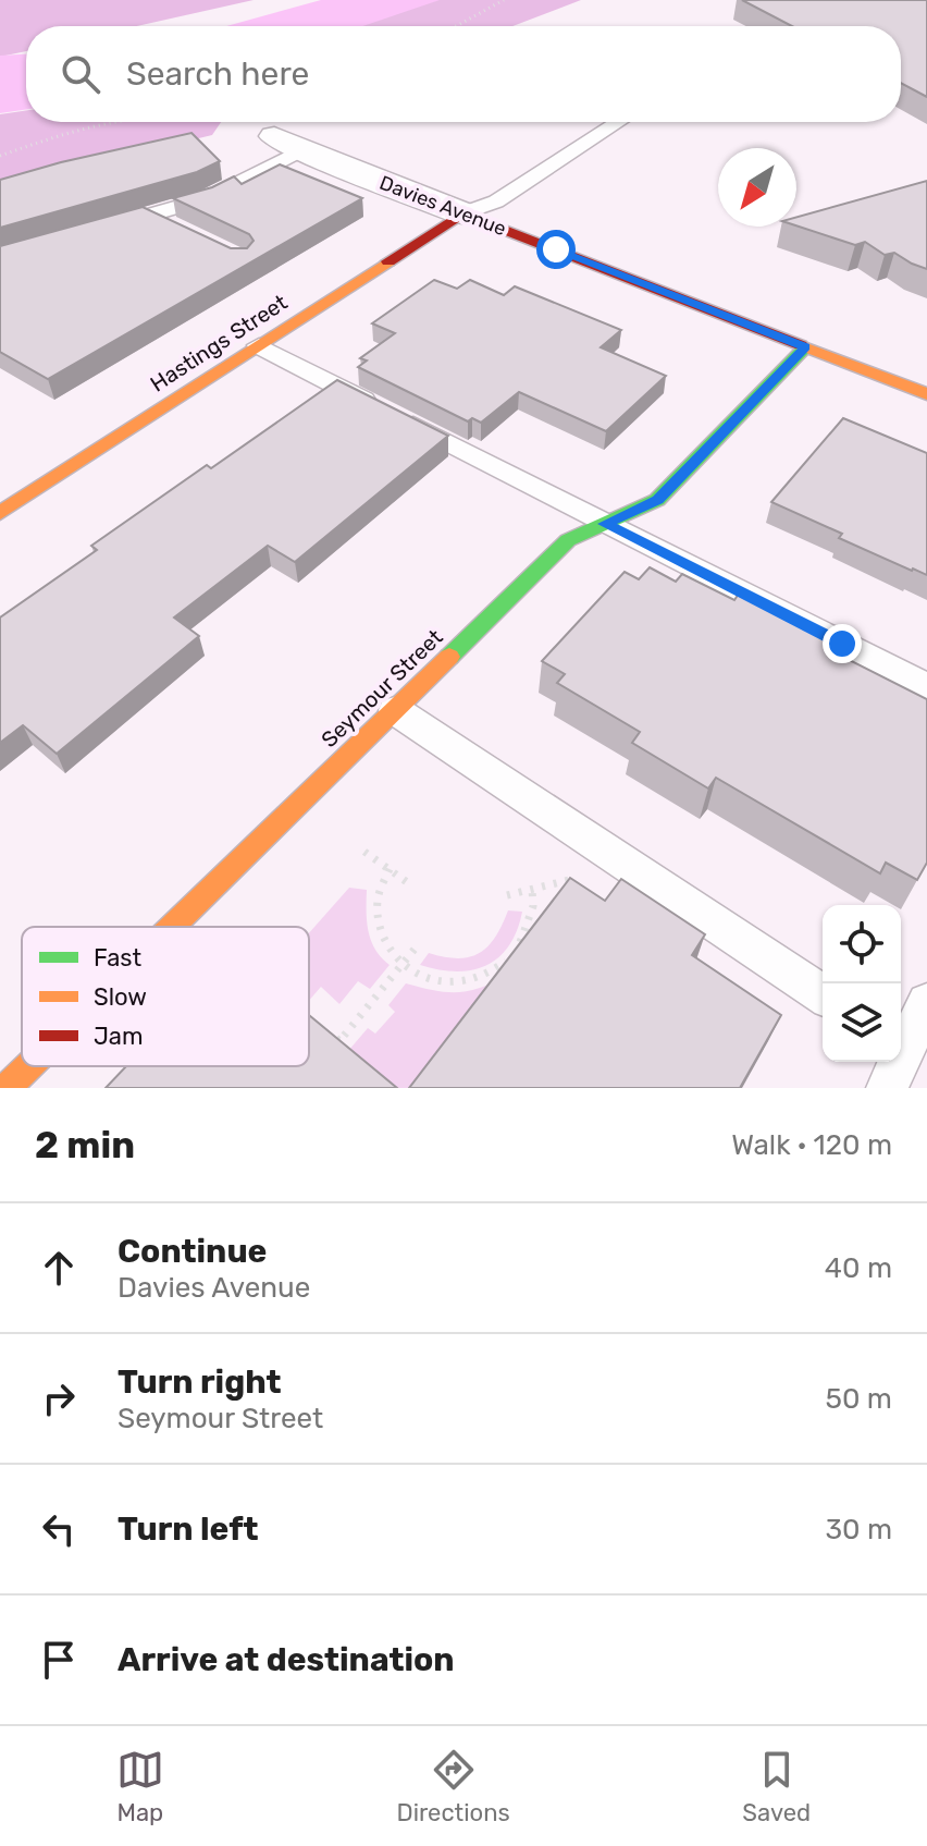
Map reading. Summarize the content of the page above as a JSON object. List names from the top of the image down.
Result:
{
  "streets": {
    "street": ["Davies Avenue", "Hastings Street", "Seymour Street"]
  },
  "crossings": [
    ["Davies Avenue", "Hastings Street"],
    ["Davies Avenue", "Seymour Street"]
  ],
  "legend": ["Fast", "Slow", "Jam"],
  "north": "bottom left",
  "page": {
    "search": "Search here",
    "heading": ["2 min", "Walk · 120 m"],
    "list": [
      ["Continue", "Davies Avenue", "40 m"],
      ["Turn right", "Seymour Street", "50 m"],
      ["Turn left", "30 m"],
      "Arrive at destination"
    ],
    "nav": ["Map", "Directions", "Saved"]
  }
}
